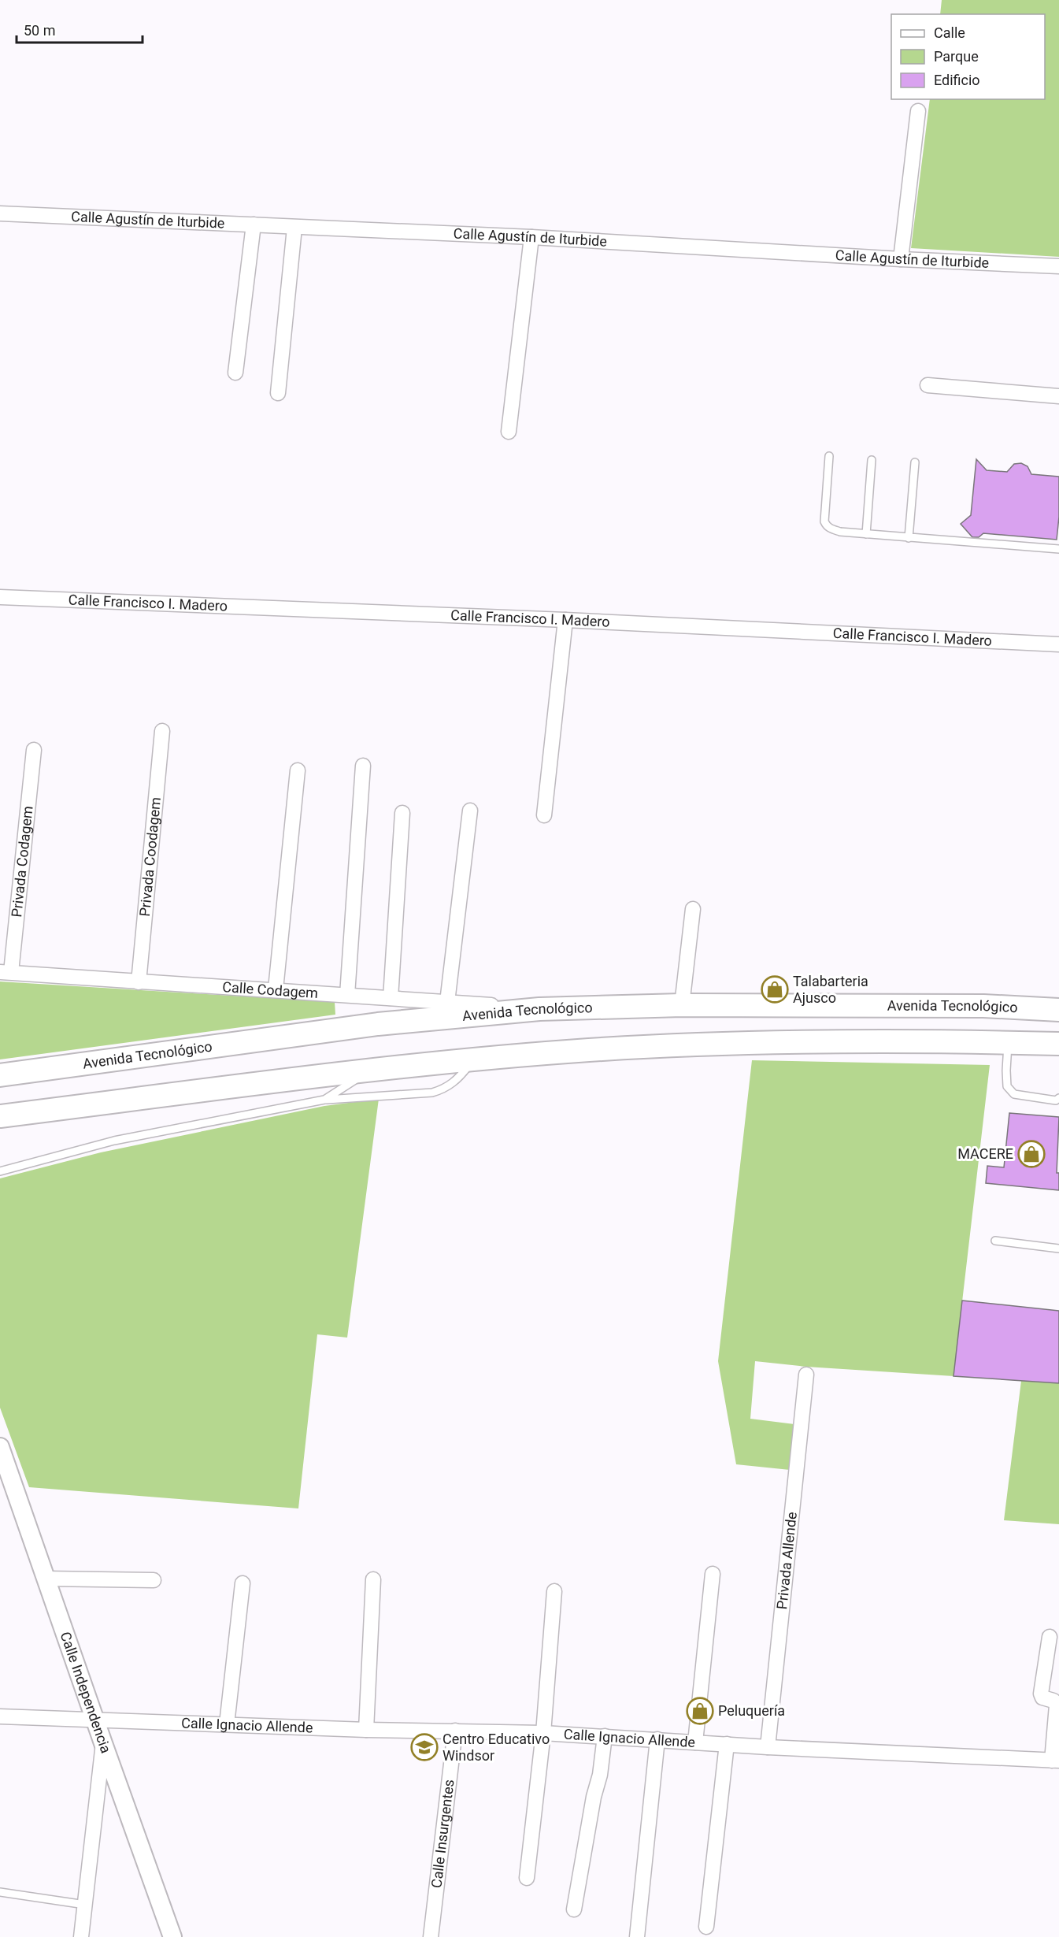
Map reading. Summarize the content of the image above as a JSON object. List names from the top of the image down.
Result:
{
  "streets": {
    "main road": ["Avenida Tecnológico"],
    "street": [
      "Calle Agustín de Iturbide",
      "Calle Francisco I. Madero",
      "Privada Coodagem",
      "Privada Codagem",
      "Calle Codagem",
      "Privada Allende",
      "Calle Independencia",
      "Calle Ignacio Allende",
      "Calle Insurgentes"
    ]
  },
  "crossings": [
    ["Privada Coodagem", "Calle Codagem"],
    ["Privada Codagem", "Calle Codagem"],
    ["Calle Codagem", "Avenida Tecnológico"],
    ["Privada Allende", "Calle Ignacio Allende"],
    ["Calle Independencia", "Calle Ignacio Allende"],
    ["Calle Ignacio Allende", "Calle Insurgentes"]
  ],
  "places": {
    "shop": ["Talabarteria Ajusco", "MACERE", "Peluquería"],
    "school or university": ["Centro Educativo Windsor"]
  },
  "legend": ["Calle", "Parque", "Edificio"],
  "scale_bar": "50 m"
}
